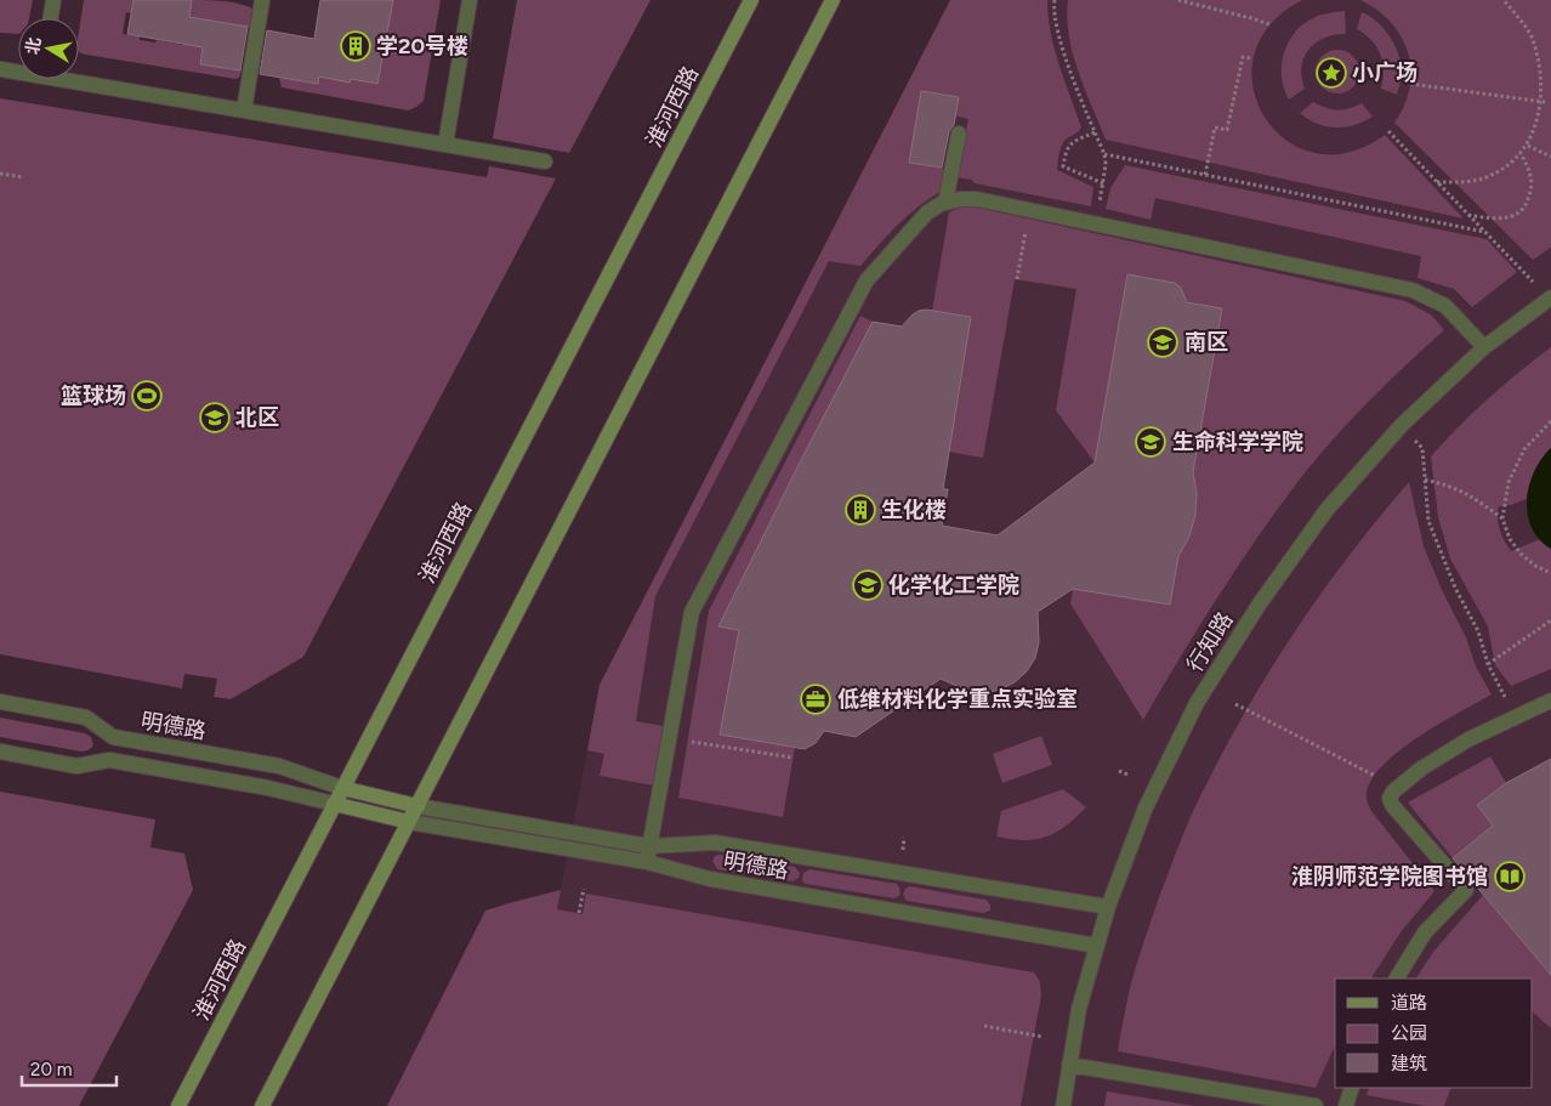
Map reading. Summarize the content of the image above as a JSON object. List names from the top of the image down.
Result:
{
  "streets": {
    "main road": ["淮河西路"],
    "lane": ["行知路", "明德路"]
  },
  "crossings": [
    ["淮河西路", "明德路"],
    ["行知路", "明德路"]
  ],
  "places": {
    "building": ["学20号楼", "生化楼"],
    "place": ["小广场"],
    "school or university": [
      "南区",
      "北区",
      "生命科学学院",
      "化学化工学院"
    ],
    "sports": ["篮球场"],
    "office": ["低维材料化学重点实验室"],
    "library": ["淮阴师范学院图书馆"]
  },
  "legend": ["道路", "公园", "建筑"],
  "scale_bar": "20 m",
  "north": "left"
}
